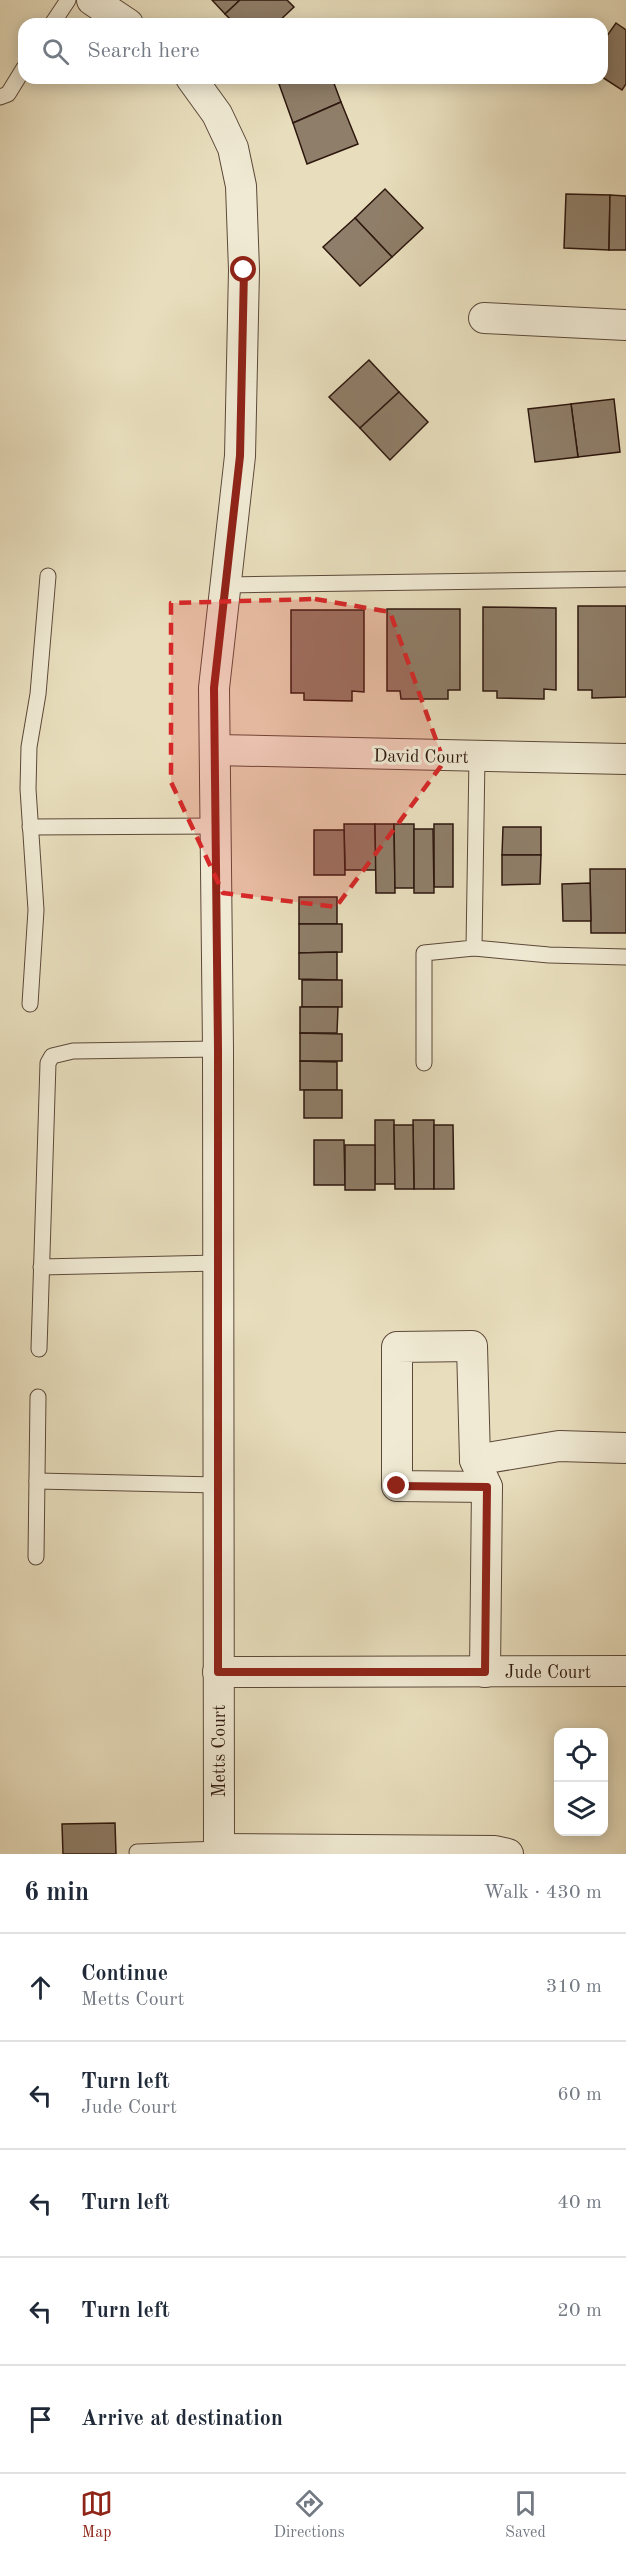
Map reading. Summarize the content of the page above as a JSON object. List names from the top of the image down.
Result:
{
  "streets": {
    "street": ["David Court", "Jude Court", "Metts Court"]
  },
  "crossings": [
    ["David Court", "Metts Court"],
    ["Jude Court", "Metts Court"]
  ],
  "page": {
    "search": "Search here",
    "heading": ["6 min", "Walk · 430 m"],
    "list": [
      ["Continue", "Metts Court", "310 m"],
      ["Turn left", "Jude Court", "60 m"],
      ["Turn left", "40 m"],
      ["Turn left", "20 m"],
      "Arrive at destination"
    ],
    "nav": ["Map", "Directions", "Saved"]
  }
}
